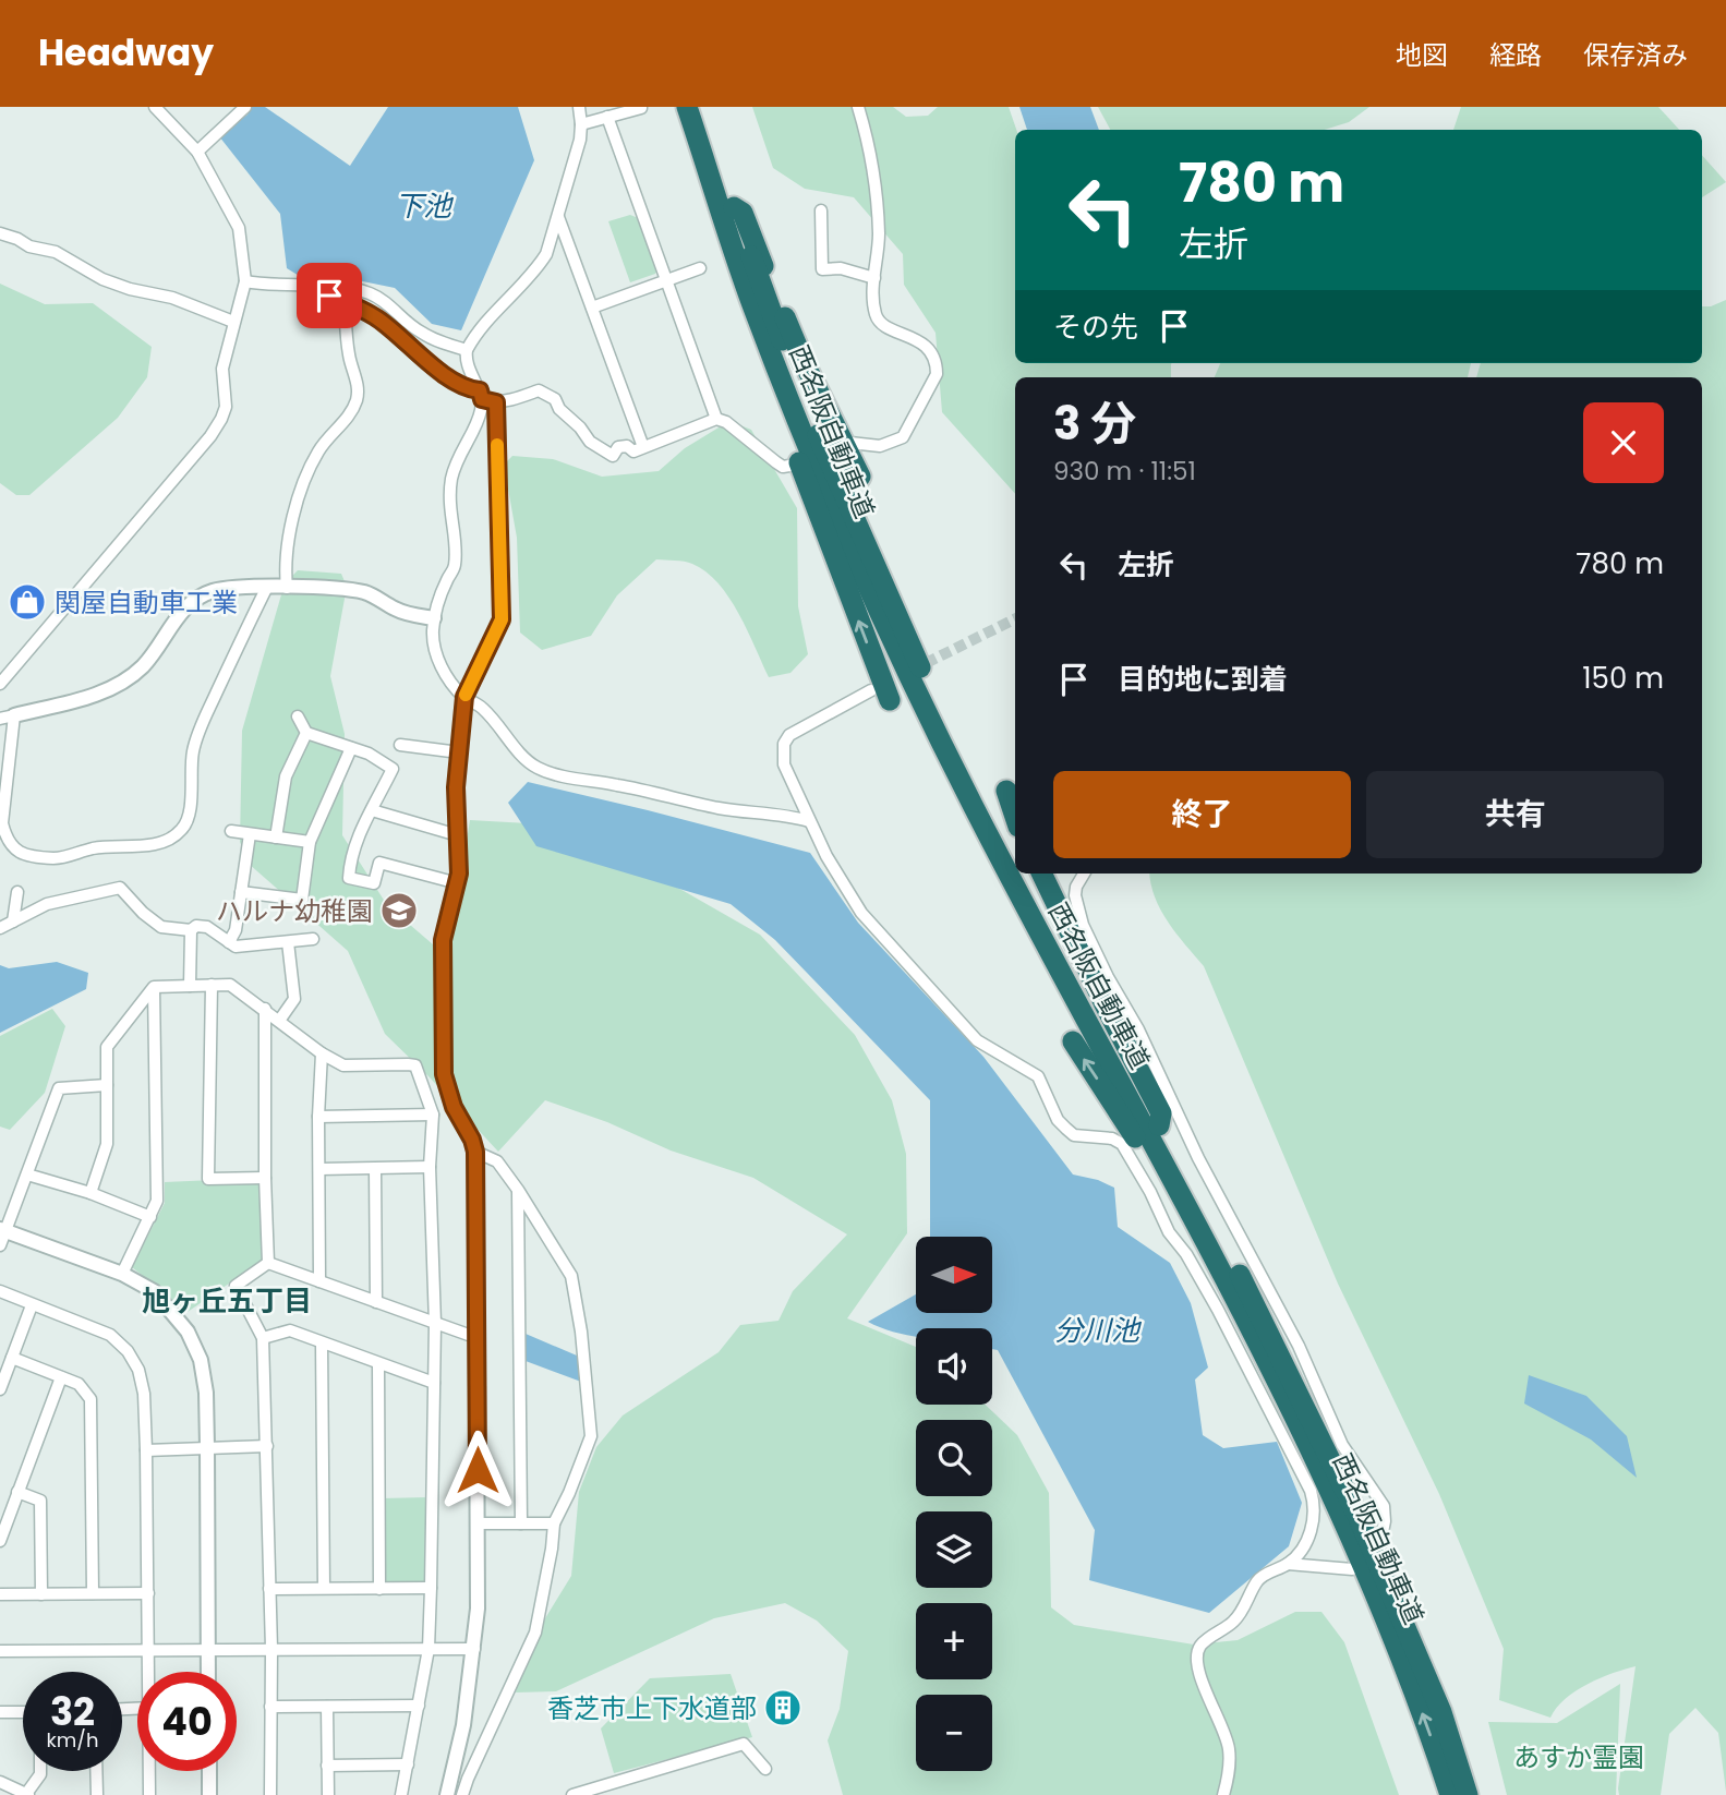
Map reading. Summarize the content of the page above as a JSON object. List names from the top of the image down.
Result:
{
  "streets": {
    "highway": ["西名阪自動車道"]
  },
  "districts": ["旭ヶ丘五丁目"],
  "water": ["下池", "分川池"],
  "parks": ["あすか霊園"],
  "places": {
    "shop": ["関屋自動車工業"],
    "school or university": ["ハルナ幼稚園"],
    "building": ["香芝市上下水道部"]
  },
  "north": "right",
  "page": {
    "header": "Headway",
    "nav": ["地図", "経路", "保存済み"],
    "turn": ["780 m", "左折"],
    "then": "その先",
    "heading": ["3 分", "930 m · 11:51"],
    "list": [
      {
        "name": "左折",
        "value": "780 m"
      },
      {
        "name": "目的地に到着",
        "value": "150 m"
      }
    ],
    "buttons": ["終了", "共有"],
    "map_buttons": ["+", "−"],
    "speed": "32 km/h",
    "limit": "40"
  }
}
